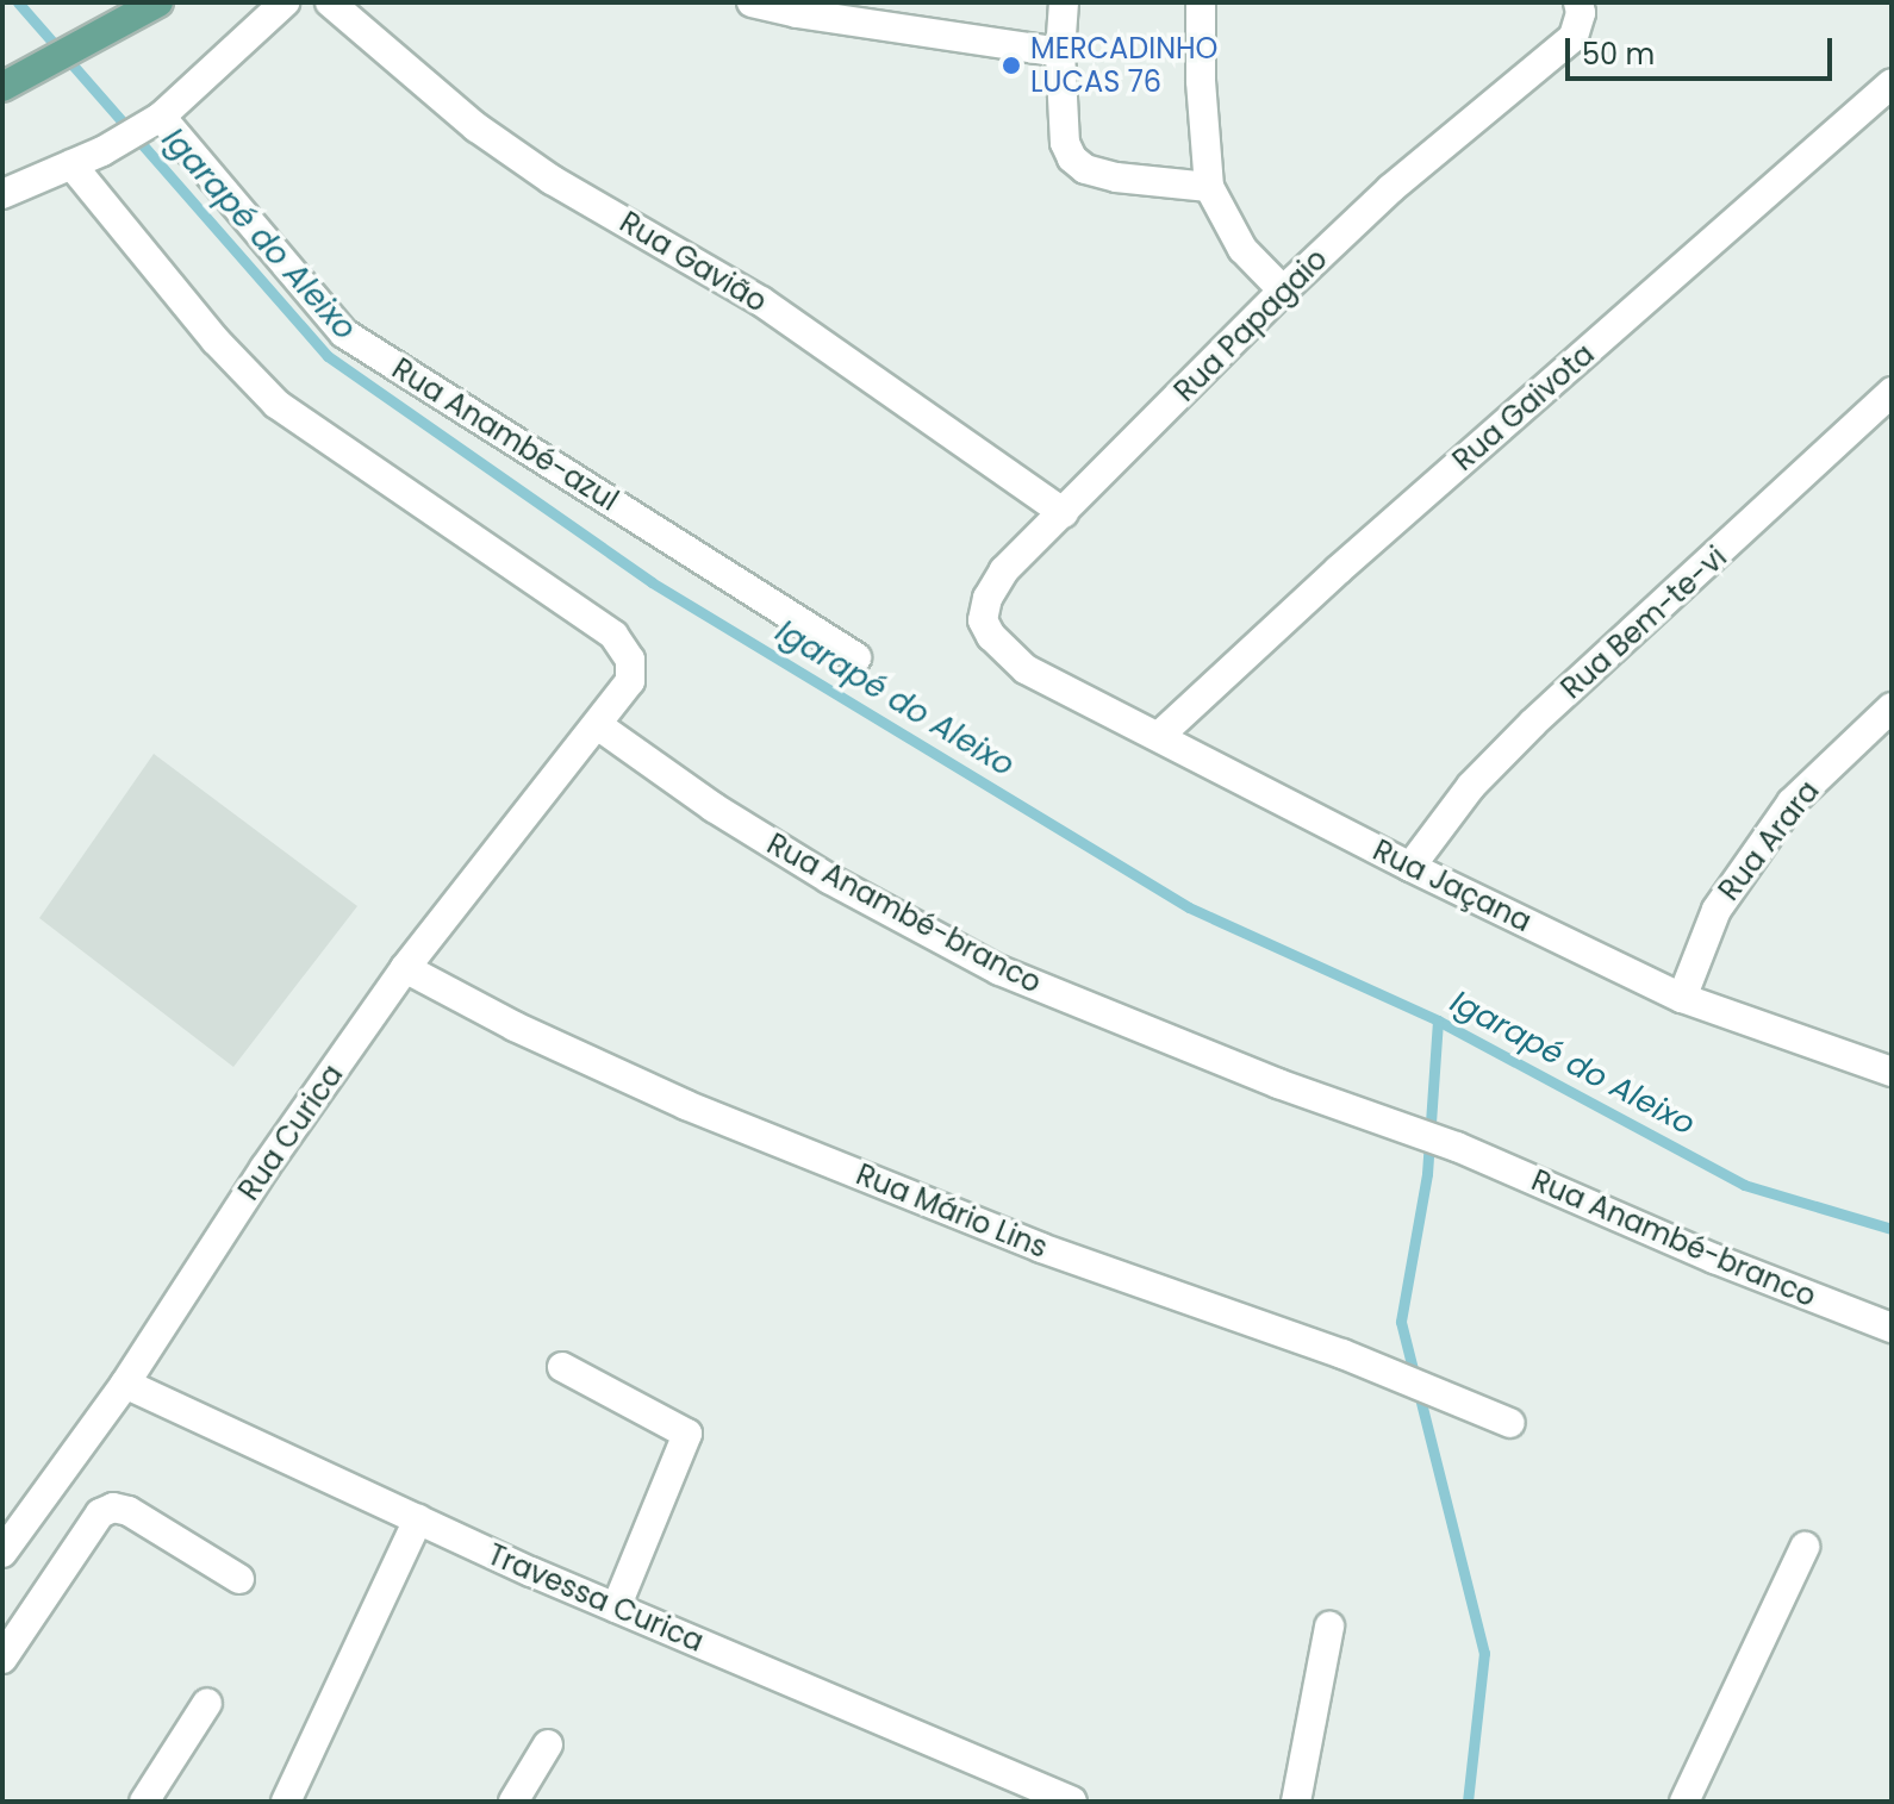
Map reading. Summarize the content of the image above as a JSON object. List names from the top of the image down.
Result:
{
  "streets": {
    "street": [
      "Rua Gavião",
      "Rua Papagaio",
      "Rua Gaivota",
      "Rua Anambé-azul",
      "Rua Bem-te-vi",
      "Rua Arara",
      "Rua Jaçana",
      "Rua Anambé-branco",
      "Rua Curica",
      "Rua Mário Lins",
      "Travessa Curica"
    ]
  },
  "crossings": [
    ["Rua Gavião", "Rua Papagaio"],
    ["Rua Papagaio", "Rua Jaçana"],
    ["Rua Gaivota", "Rua Jaçana"],
    ["Rua Bem-te-vi", "Rua Jaçana"],
    ["Rua Arara", "Rua Jaçana"],
    ["Rua Anambé-branco", "Rua Curica"],
    ["Rua Curica", "Rua Mário Lins"],
    ["Rua Curica", "Travessa Curica"]
  ],
  "water": ["Igarapé do Aleixo"],
  "places": ["MERCADINHO LUCAS 76"],
  "scale_bar": "50 m"
}
